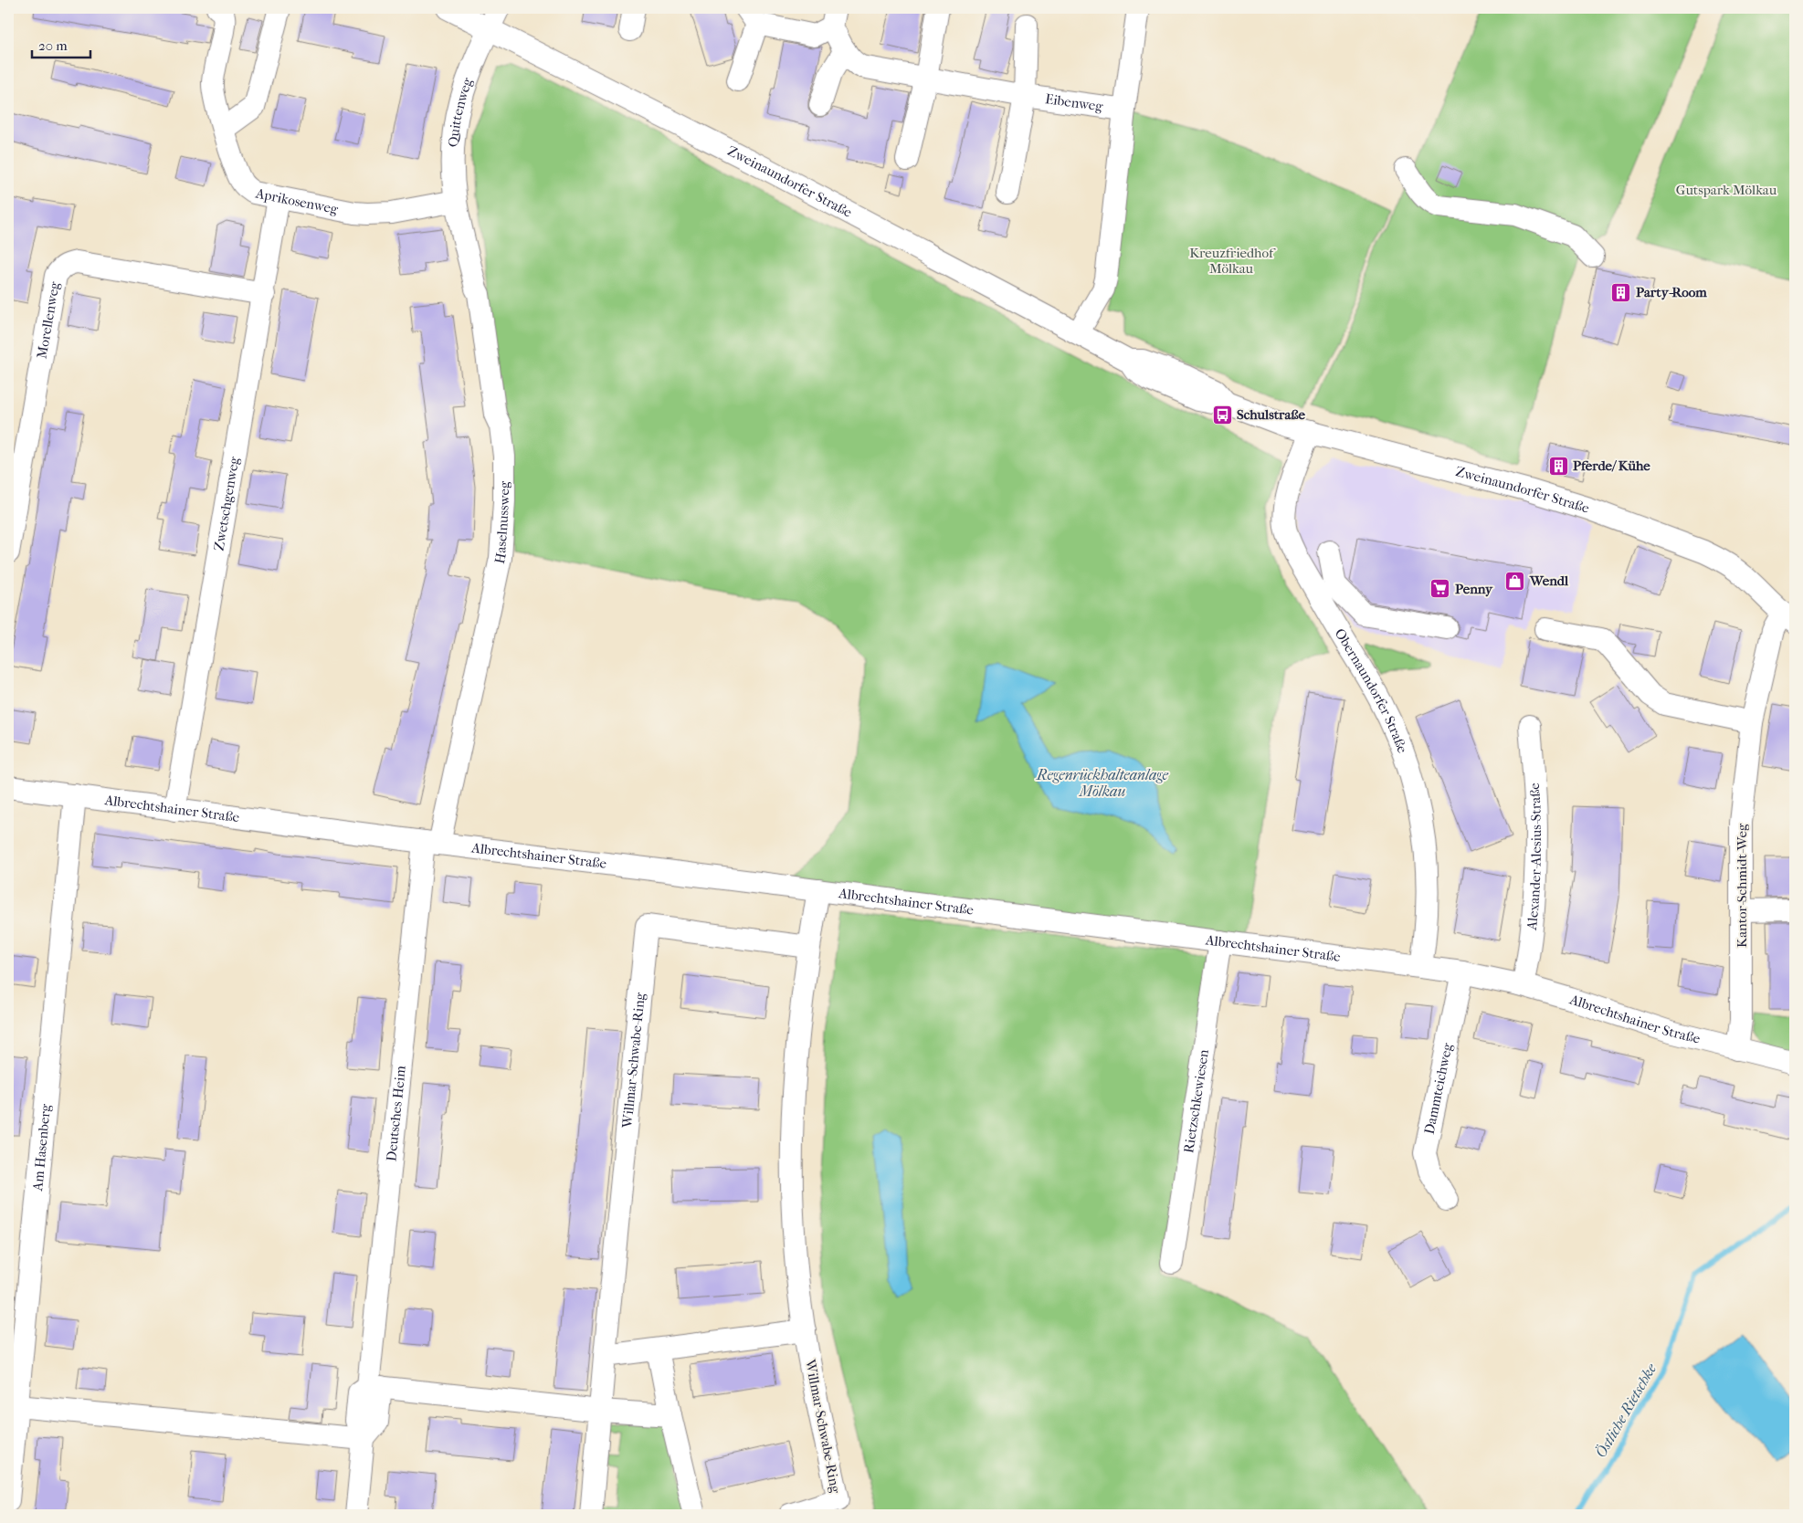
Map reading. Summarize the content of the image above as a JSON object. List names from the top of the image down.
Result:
{
  "streets": {
    "street": [
      "Eibenweg",
      "Quittenweg",
      "Zweinaundorfer Straße",
      "Aprikosenweg",
      "Morellenweg",
      "Zwetschgenweg",
      "Haselnussweg",
      "Obernaundorfer Straße",
      "Albrechtshainer Straße",
      "Alexander-Alesius-Straße",
      "Kantor-Schmidt-Weg",
      "Willmar-Schwabe-Ring",
      "Dammteichweg",
      "Rietzschkewiesen",
      "Deutsches Heim",
      "Am Hasenberg"
    ]
  },
  "crossings": [
    ["Quittenweg", "Zweinaundorfer Straße"],
    ["Quittenweg", "Aprikosenweg"],
    ["Quittenweg", "Haselnussweg"],
    ["Zweinaundorfer Straße", "Obernaundorfer Straße"],
    ["Zweinaundorfer Straße", "Kantor-Schmidt-Weg"],
    ["Aprikosenweg", "Zwetschgenweg"],
    ["Aprikosenweg", "Haselnussweg"],
    ["Morellenweg", "Zwetschgenweg"],
    ["Zwetschgenweg", "Albrechtshainer Straße"],
    ["Haselnussweg", "Albrechtshainer Straße"],
    ["Haselnussweg", "Deutsches Heim"],
    ["Obernaundorfer Straße", "Albrechtshainer Straße"],
    ["Albrechtshainer Straße", "Alexander-Alesius-Straße"],
    ["Albrechtshainer Straße", "Kantor-Schmidt-Weg"],
    ["Albrechtshainer Straße", "Willmar-Schwabe-Ring"],
    ["Albrechtshainer Straße", "Dammteichweg"],
    ["Albrechtshainer Straße", "Rietzschkewiesen"],
    ["Albrechtshainer Straße", "Deutsches Heim"],
    ["Albrechtshainer Straße", "Am Hasenberg"]
  ],
  "water": ["Regenrückhalteanlage Mölkau", "Östliche Rietschke"],
  "parks": ["Gutspark Mölkau", "Kreuzfriedhof Mölkau"],
  "places": {
    "building": ["Party-Room", "Pferde/ Kühe"],
    "bus stop": ["Schulstraße"],
    "shop": ["Wendl"],
    "supermarket": ["Penny"]
  },
  "scale_bar": "20 m"
}
